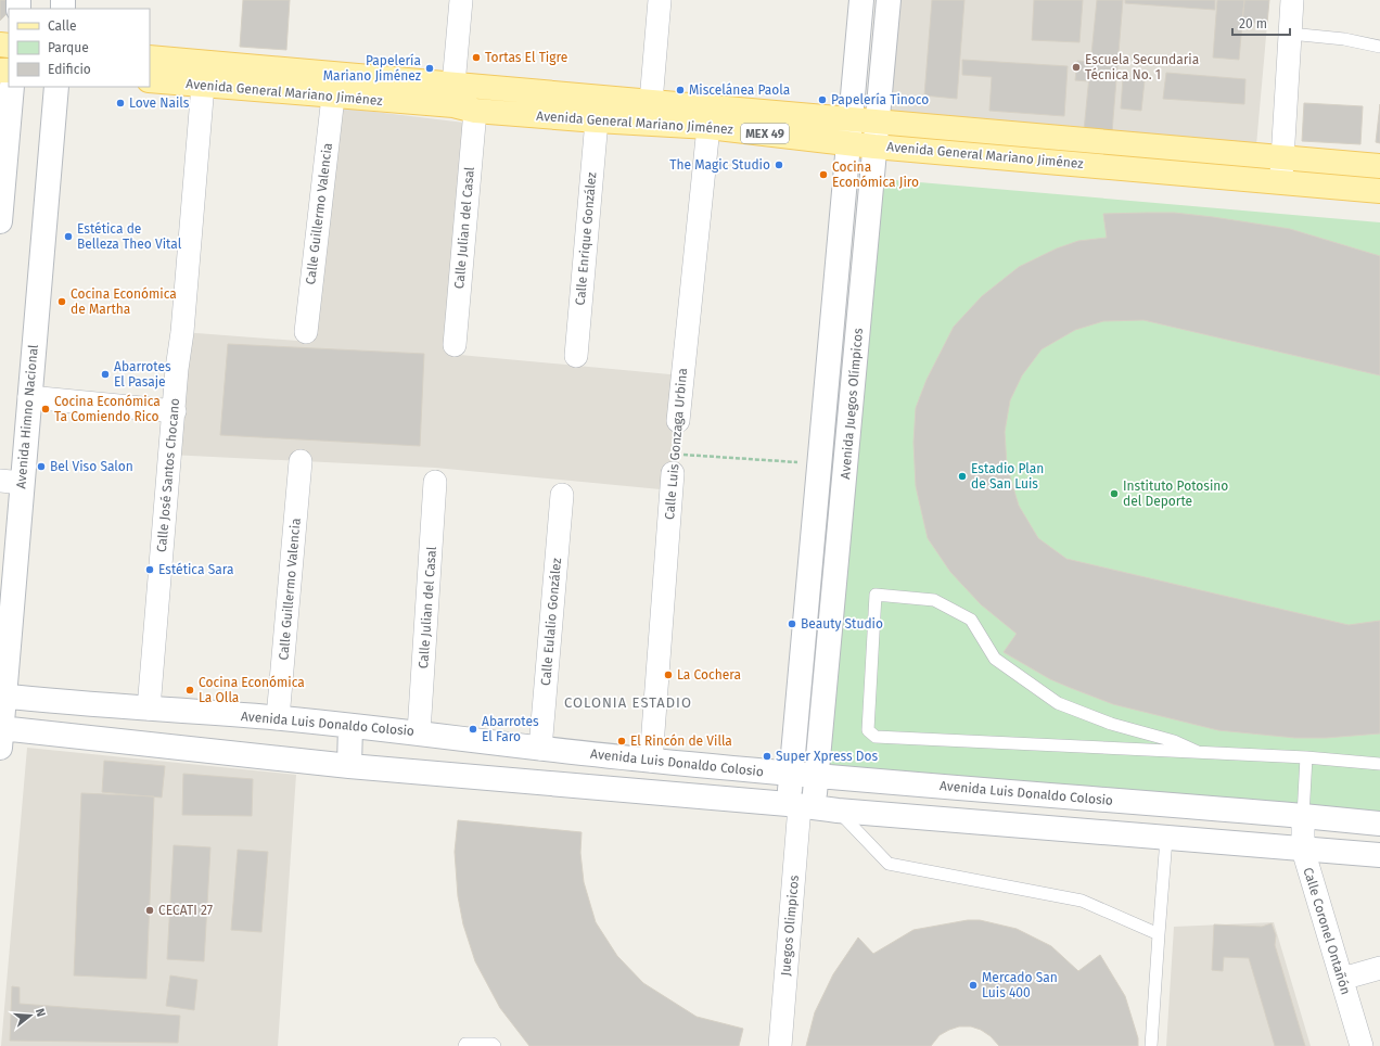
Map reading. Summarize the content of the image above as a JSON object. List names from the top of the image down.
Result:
{
  "streets": {
    "main road": ["Avenida General Mariano Jiménez", "MEX 49"],
    "street": [
      "Calle Guillermo Valencia",
      "Calle Julian del Casal",
      "Calle Enrique González",
      "Avenida Juegos Olímpicos",
      "Avenida Himno Nacional",
      "Calle Luis Gonzaga Urbina",
      "Calle José Santos Chocano",
      "Calle Eulalio González",
      "Avenida Luis Donaldo Colosio",
      "Juegos Olimpicos",
      "Calle Coronel Ontañón"
    ]
  },
  "crossings": [
    ["Avenida General Mariano Jiménez", "Calle Guillermo Valencia"],
    ["Avenida General Mariano Jiménez", "Calle Julian del Casal"],
    ["Avenida General Mariano Jiménez", "Calle Enrique González"],
    ["Avenida General Mariano Jiménez", "Avenida Juegos Olímpicos"],
    ["Avenida General Mariano Jiménez", "Calle Luis Gonzaga Urbina"],
    ["Avenida General Mariano Jiménez", "Calle José Santos Chocano"],
    ["Calle Guillermo Valencia", "Avenida Luis Donaldo Colosio"],
    ["Calle Julian del Casal", "Avenida Luis Donaldo Colosio"],
    ["Avenida Juegos Olímpicos", "Avenida Luis Donaldo Colosio"],
    ["Avenida Juegos Olímpicos", "Juegos Olimpicos"],
    ["Avenida Himno Nacional", "Avenida Luis Donaldo Colosio"],
    ["Calle Luis Gonzaga Urbina", "Avenida Luis Donaldo Colosio"],
    ["Calle José Santos Chocano", "Avenida Luis Donaldo Colosio"],
    ["Calle Eulalio González", "Avenida Luis Donaldo Colosio"],
    ["Avenida Luis Donaldo Colosio", "Calle Coronel Ontañón"]
  ],
  "districts": ["COLONIA ESTADIO"],
  "places": [
    "Tortas El Tigre",
    "Escuela Secundaria Técnica No. 1",
    "Papelería Mariano Jiménez",
    "Miscelánea Paola",
    "Papelería Tinoco",
    "Love Nails",
    "The Magic Studio",
    "Cocina Económica Jiro",
    "Estética de Belleza Theo Vital",
    "Cocina Económica de Martha",
    "Abarrotes El Pasaje",
    "Cocina Económica Ta Comiendo Rico",
    "Bel Viso Salon",
    "Estadio Plan de San Luis",
    "Instituto Potosino del Deporte",
    "Estética Sara",
    "Beauty Studio",
    "La Cochera",
    "Cocina Económica La Olla",
    "Abarrotes El Faro",
    "El Rincón de Villa",
    "Super Xpress Dos",
    "CECATI 27",
    "Mercado San Luis 400"
  ],
  "legend": ["Calle", "Parque", "Edificio"],
  "scale_bar": "20 m",
  "north": "right"
}
